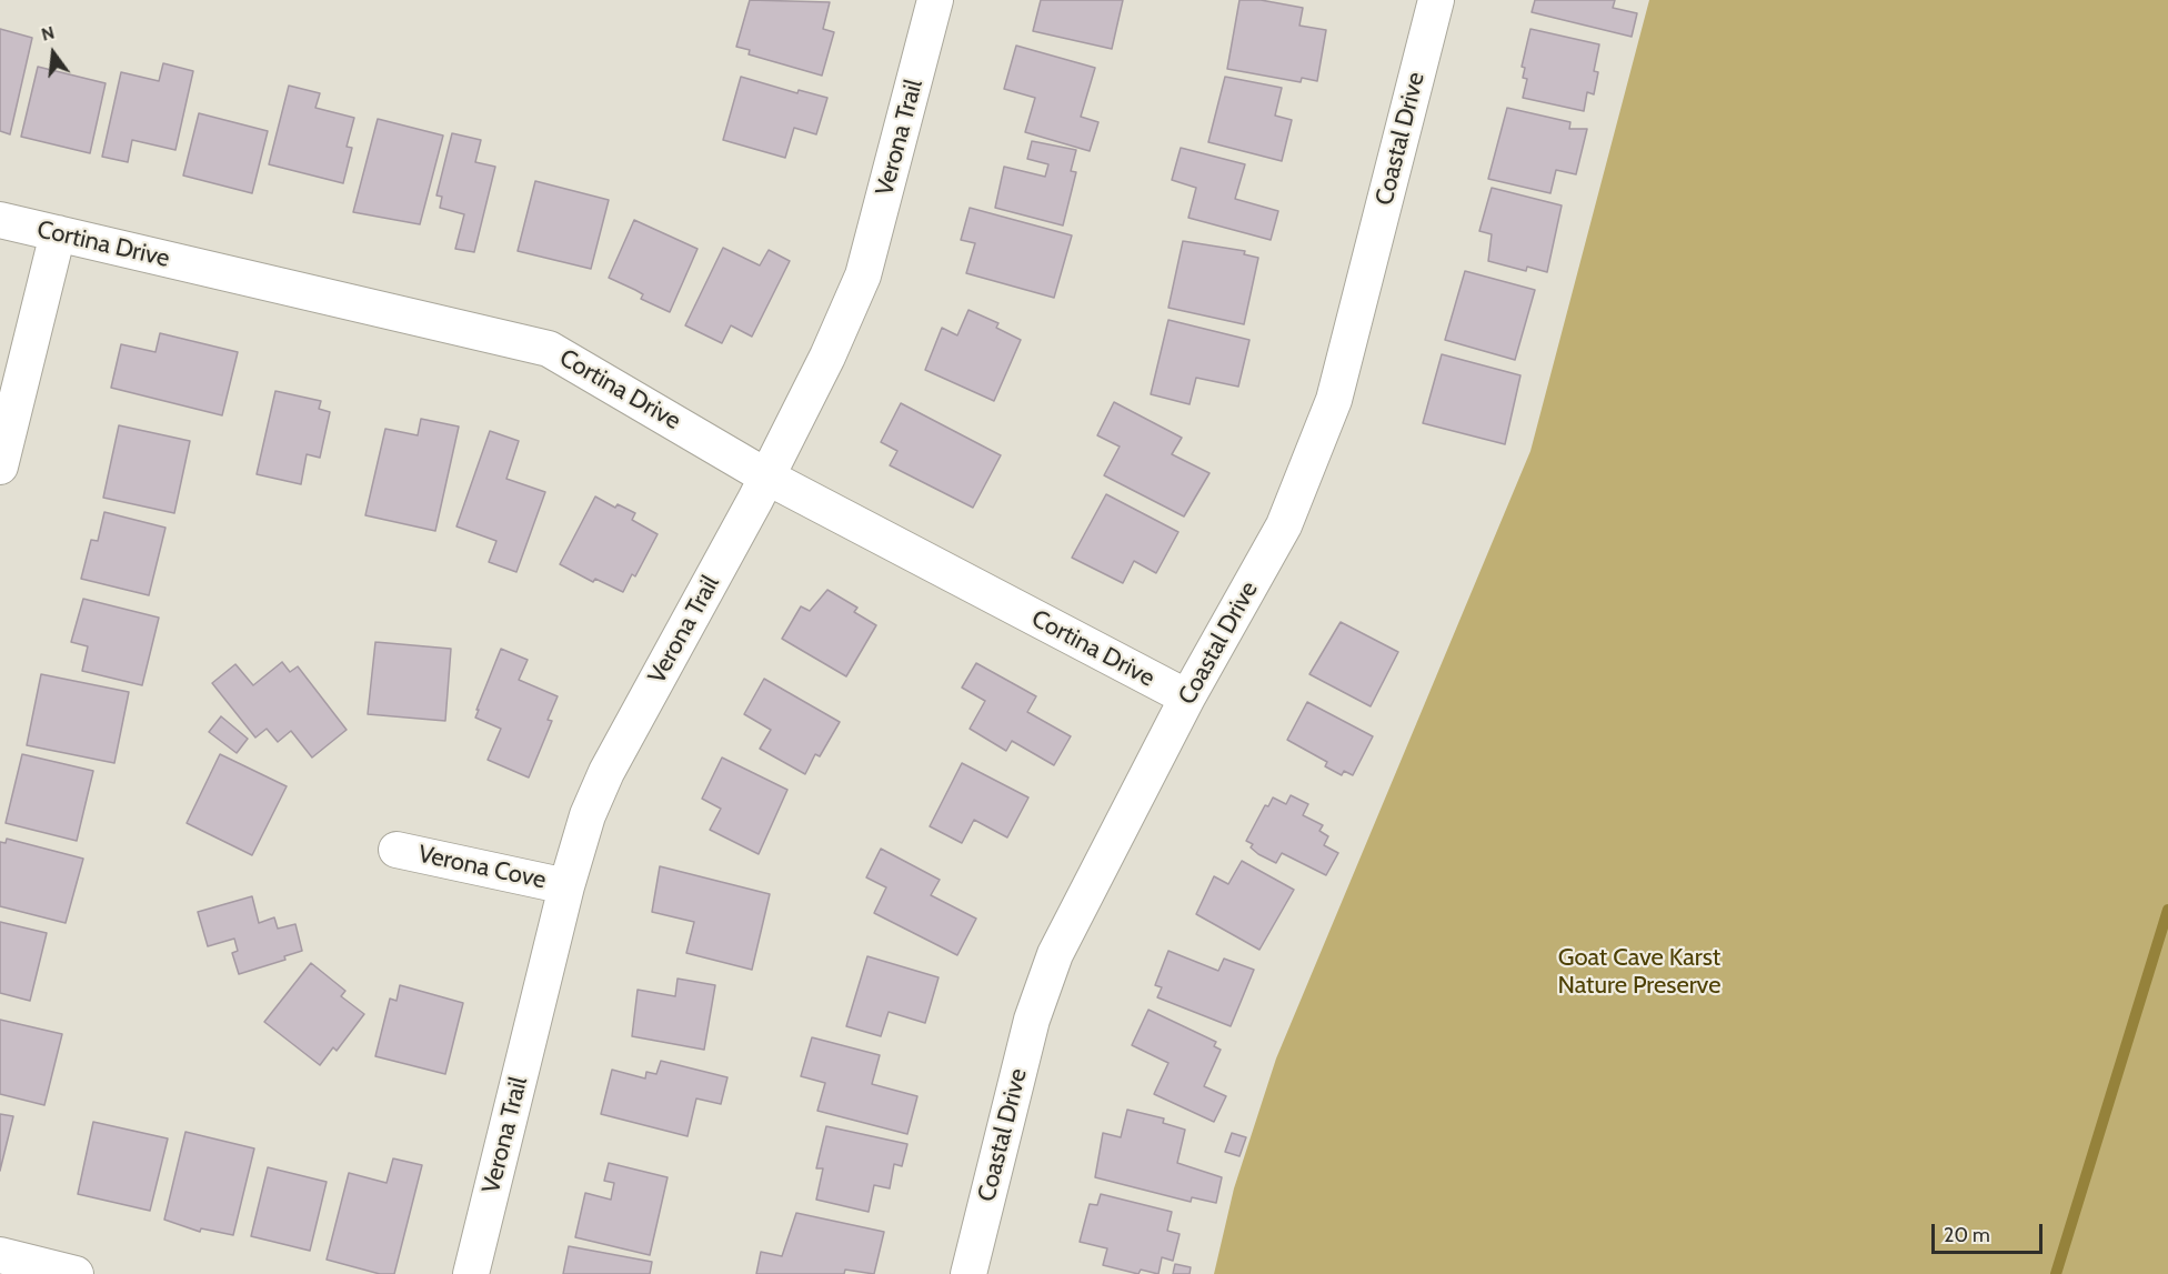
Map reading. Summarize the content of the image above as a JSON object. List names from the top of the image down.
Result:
{
  "streets": {
    "street": [
      "Verona Trail",
      "Coastal Drive",
      "Cortina Drive",
      "Verona Cove"
    ]
  },
  "crossings": [
    ["Verona Trail", "Cortina Drive"],
    ["Verona Trail", "Verona Cove"],
    ["Coastal Drive", "Cortina Drive"]
  ],
  "parks": ["Goat Cave Karst Nature Preserve"],
  "scale_bar": "20 m",
  "north": "top"
}
